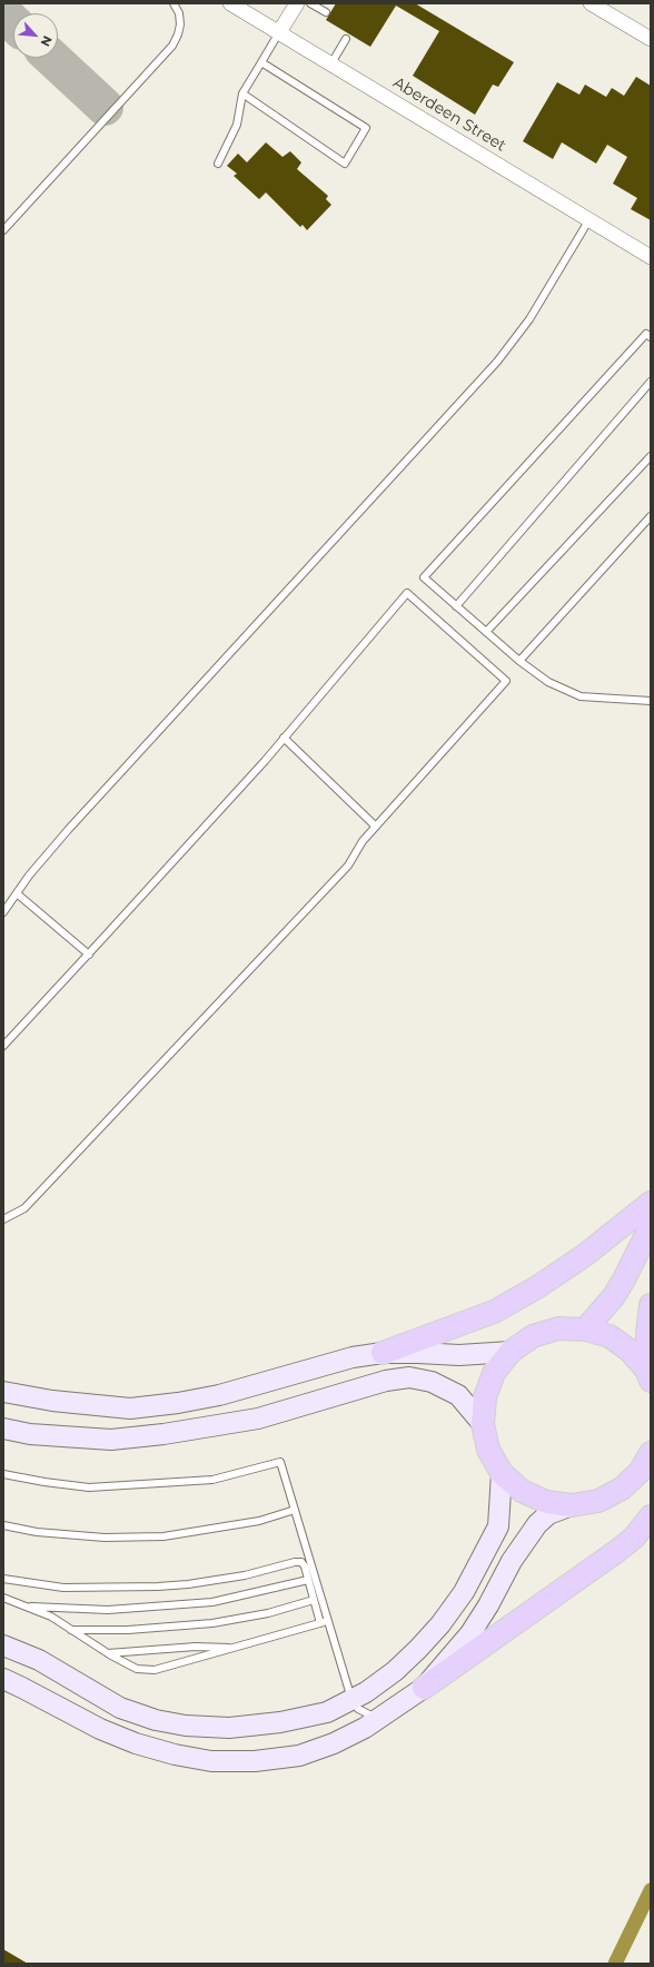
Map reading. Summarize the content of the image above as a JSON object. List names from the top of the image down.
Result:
{
  "streets": {
    "street": ["Aberdeen Street"]
  },
  "north": "bottom right"
}
